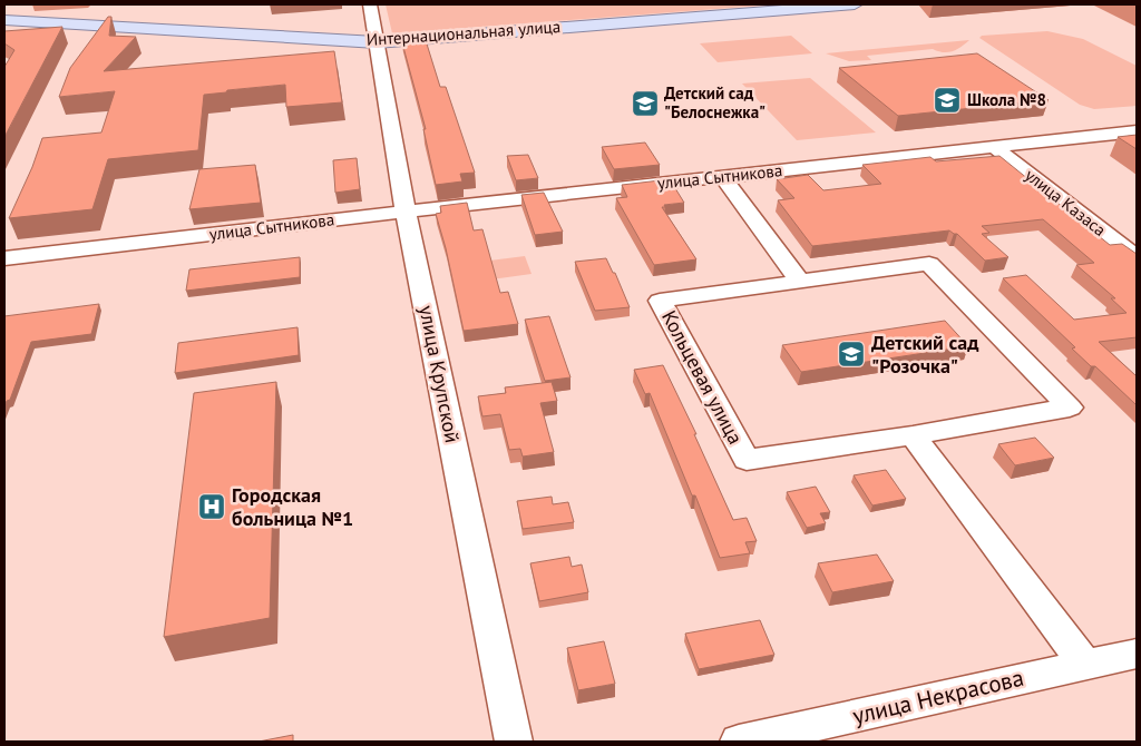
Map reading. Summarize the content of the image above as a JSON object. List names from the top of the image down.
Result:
{
  "streets": {
    "main road": ["Интернациональная улица"],
    "street": [
      "улица Сытникова",
      "улица Казаса",
      "улица Крупской",
      "Кольцевая улица",
      "улица Некрасова"
    ]
  },
  "crossings": [
    ["Интернациональная улица", "улица Крупской"],
    ["улица Сытникова", "улица Казаса"],
    ["улица Сытникова", "улица Крупской"]
  ],
  "places": {
    "school or university": ["Школа №8", "Детский сад \"Белоснежка\"", "Детский сад \"Розочка\""],
    "hospital": ["Городская больница №1"]
  }
}
